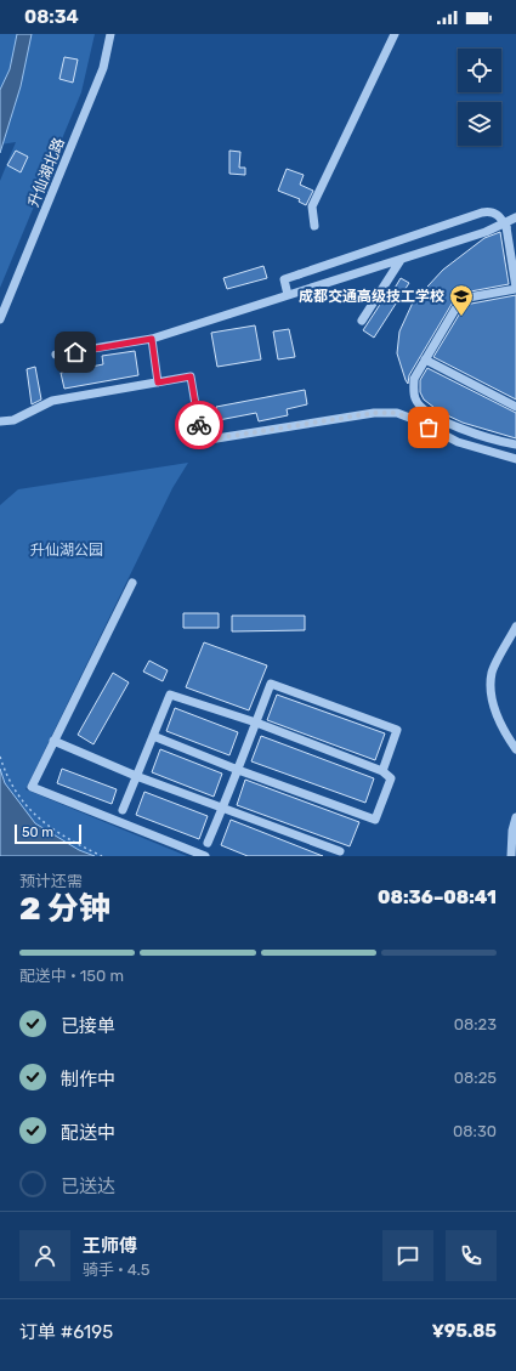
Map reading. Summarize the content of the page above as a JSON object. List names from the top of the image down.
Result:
{
  "streets": {
    "street": ["升仙湖北路"]
  },
  "parks": ["升仙湖公园"],
  "places": {
    "school or university": ["成都交通高级技工学校"]
  },
  "scale_bar": "50 m",
  "page": {
    "status": "08:34",
    "scale": "50 m",
    "heading": ["2 分钟", "预计还需", "08:36–08:41"],
    "panel": [
      "王师傅",
      "骑手 · 4.5",
      "订单 #6195",
      "¥95.85"
    ],
    "bar": "配送中 · 150 m",
    "list": [
      ["已接单", "08:23"],
      ["制作中", "08:25"],
      ["配送中", "08:30"],
      "已送达"
    ]
  }
}
